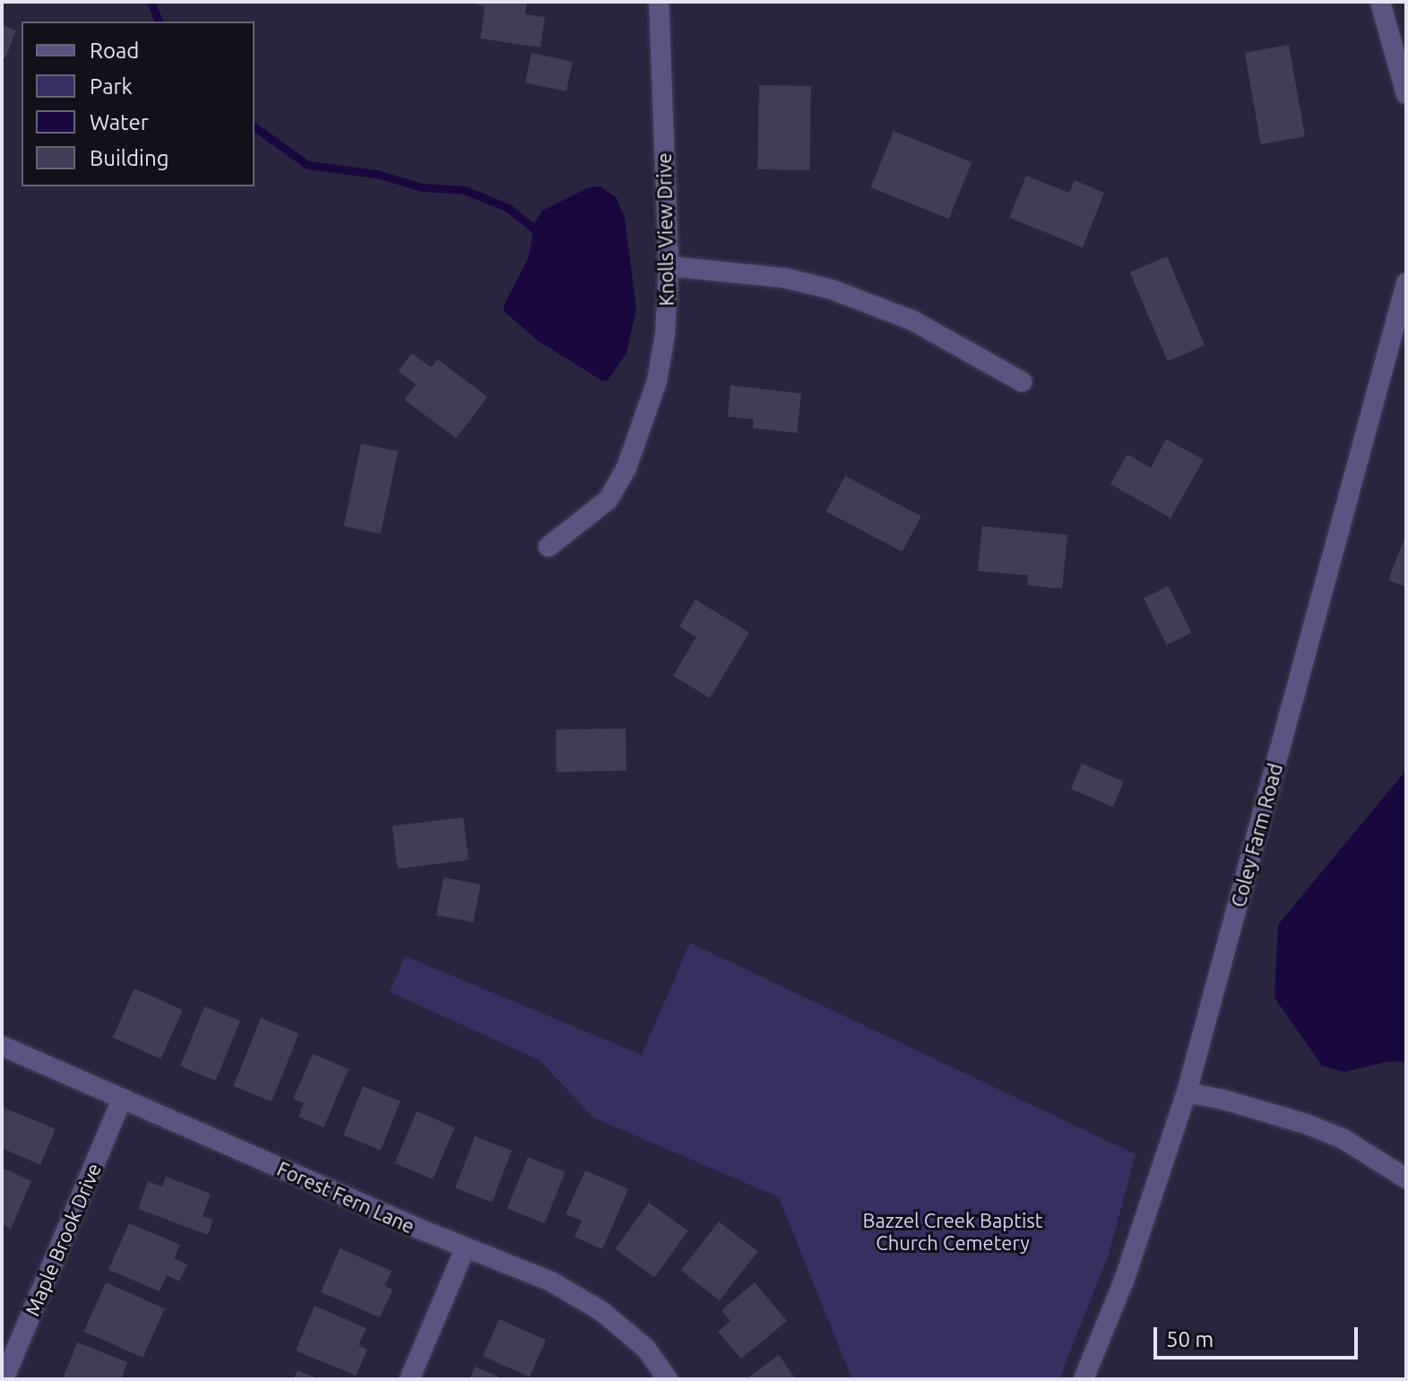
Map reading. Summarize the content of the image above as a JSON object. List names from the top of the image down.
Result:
{
  "streets": {
    "street": [
      "Knolls View Drive",
      "Coley Farm Road",
      "Forest Fern Lane",
      "Maple Brook Drive"
    ]
  },
  "crossings": [
    ["Forest Fern Lane", "Maple Brook Drive"]
  ],
  "parks": ["Bazzel Creek Baptist Church Cemetery"],
  "legend": [
    "Road",
    "Park",
    "Water",
    "Building"
  ],
  "scale_bar": "50 m"
}
